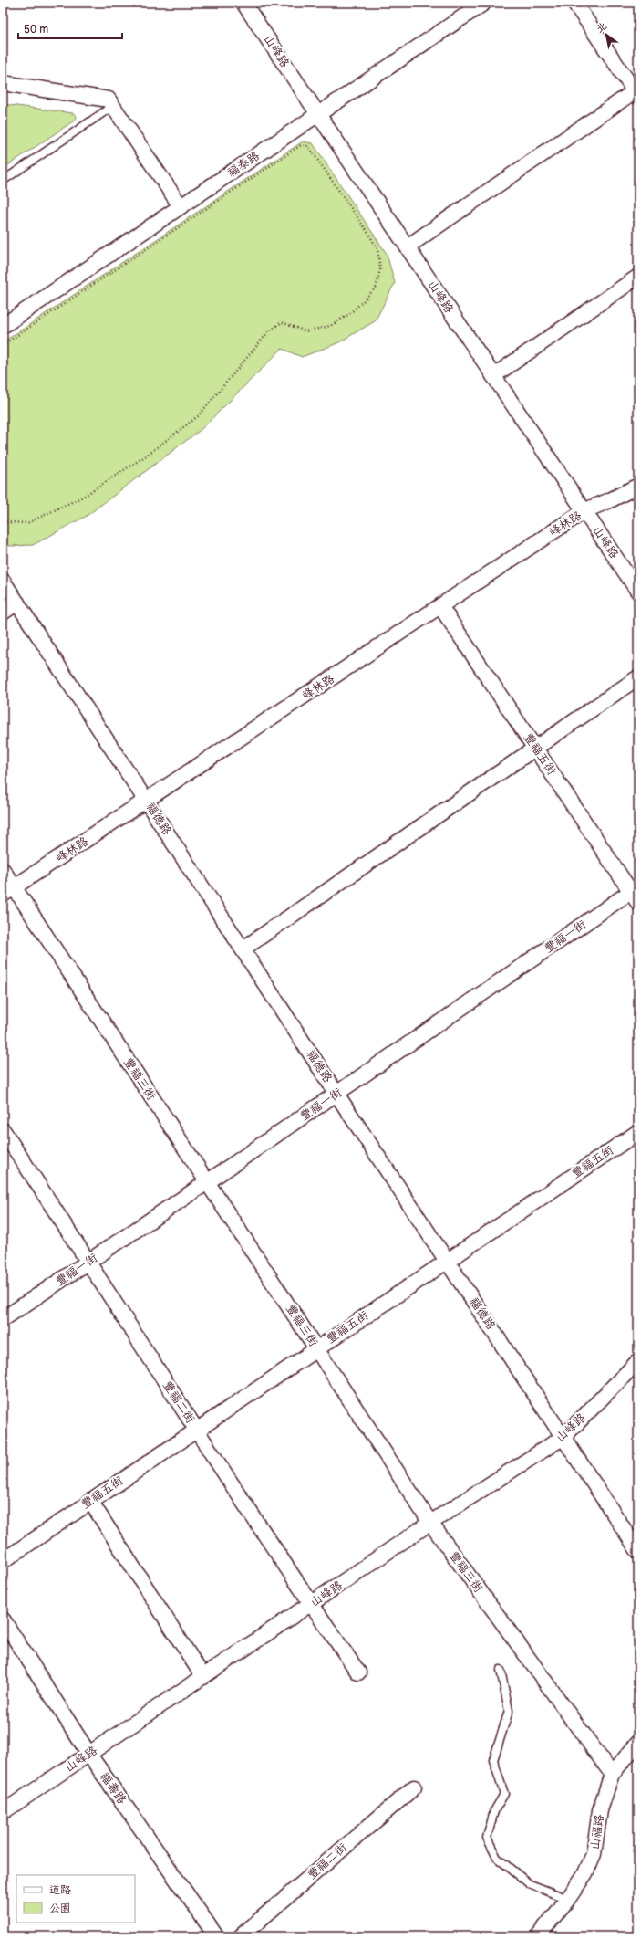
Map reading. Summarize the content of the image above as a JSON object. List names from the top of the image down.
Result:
{
  "streets": {
    "street": [
      "山峰路",
      "福泰路",
      "峰林路",
      "豐福五街",
      "福德路",
      "豐福一街",
      "豐福三街",
      "豐福二街",
      "福壽路",
      "山福路"
    ]
  },
  "crossings": [
    ["山峰路", "福泰路"],
    ["山峰路", "峰林路"],
    ["山峰路", "福德路"],
    ["山峰路", "豐福三街"],
    ["山峰路", "豐福二街"],
    ["山峰路", "福壽路"],
    ["峰林路", "豐福五街"],
    ["峰林路", "福德路"],
    ["峰林路", "豐福三街"],
    ["豐福五街", "福德路"],
    ["豐福五街", "豐福一街"],
    ["豐福五街", "豐福三街"],
    ["豐福五街", "豐福二街"],
    ["福德路", "豐福一街"],
    ["豐福一街", "豐福三街"],
    ["豐福一街", "豐福二街"],
    ["豐福三街", "山福路"]
  ],
  "legend": ["道路", "公園"],
  "scale_bar": "50 m",
  "north": "top left"
}
